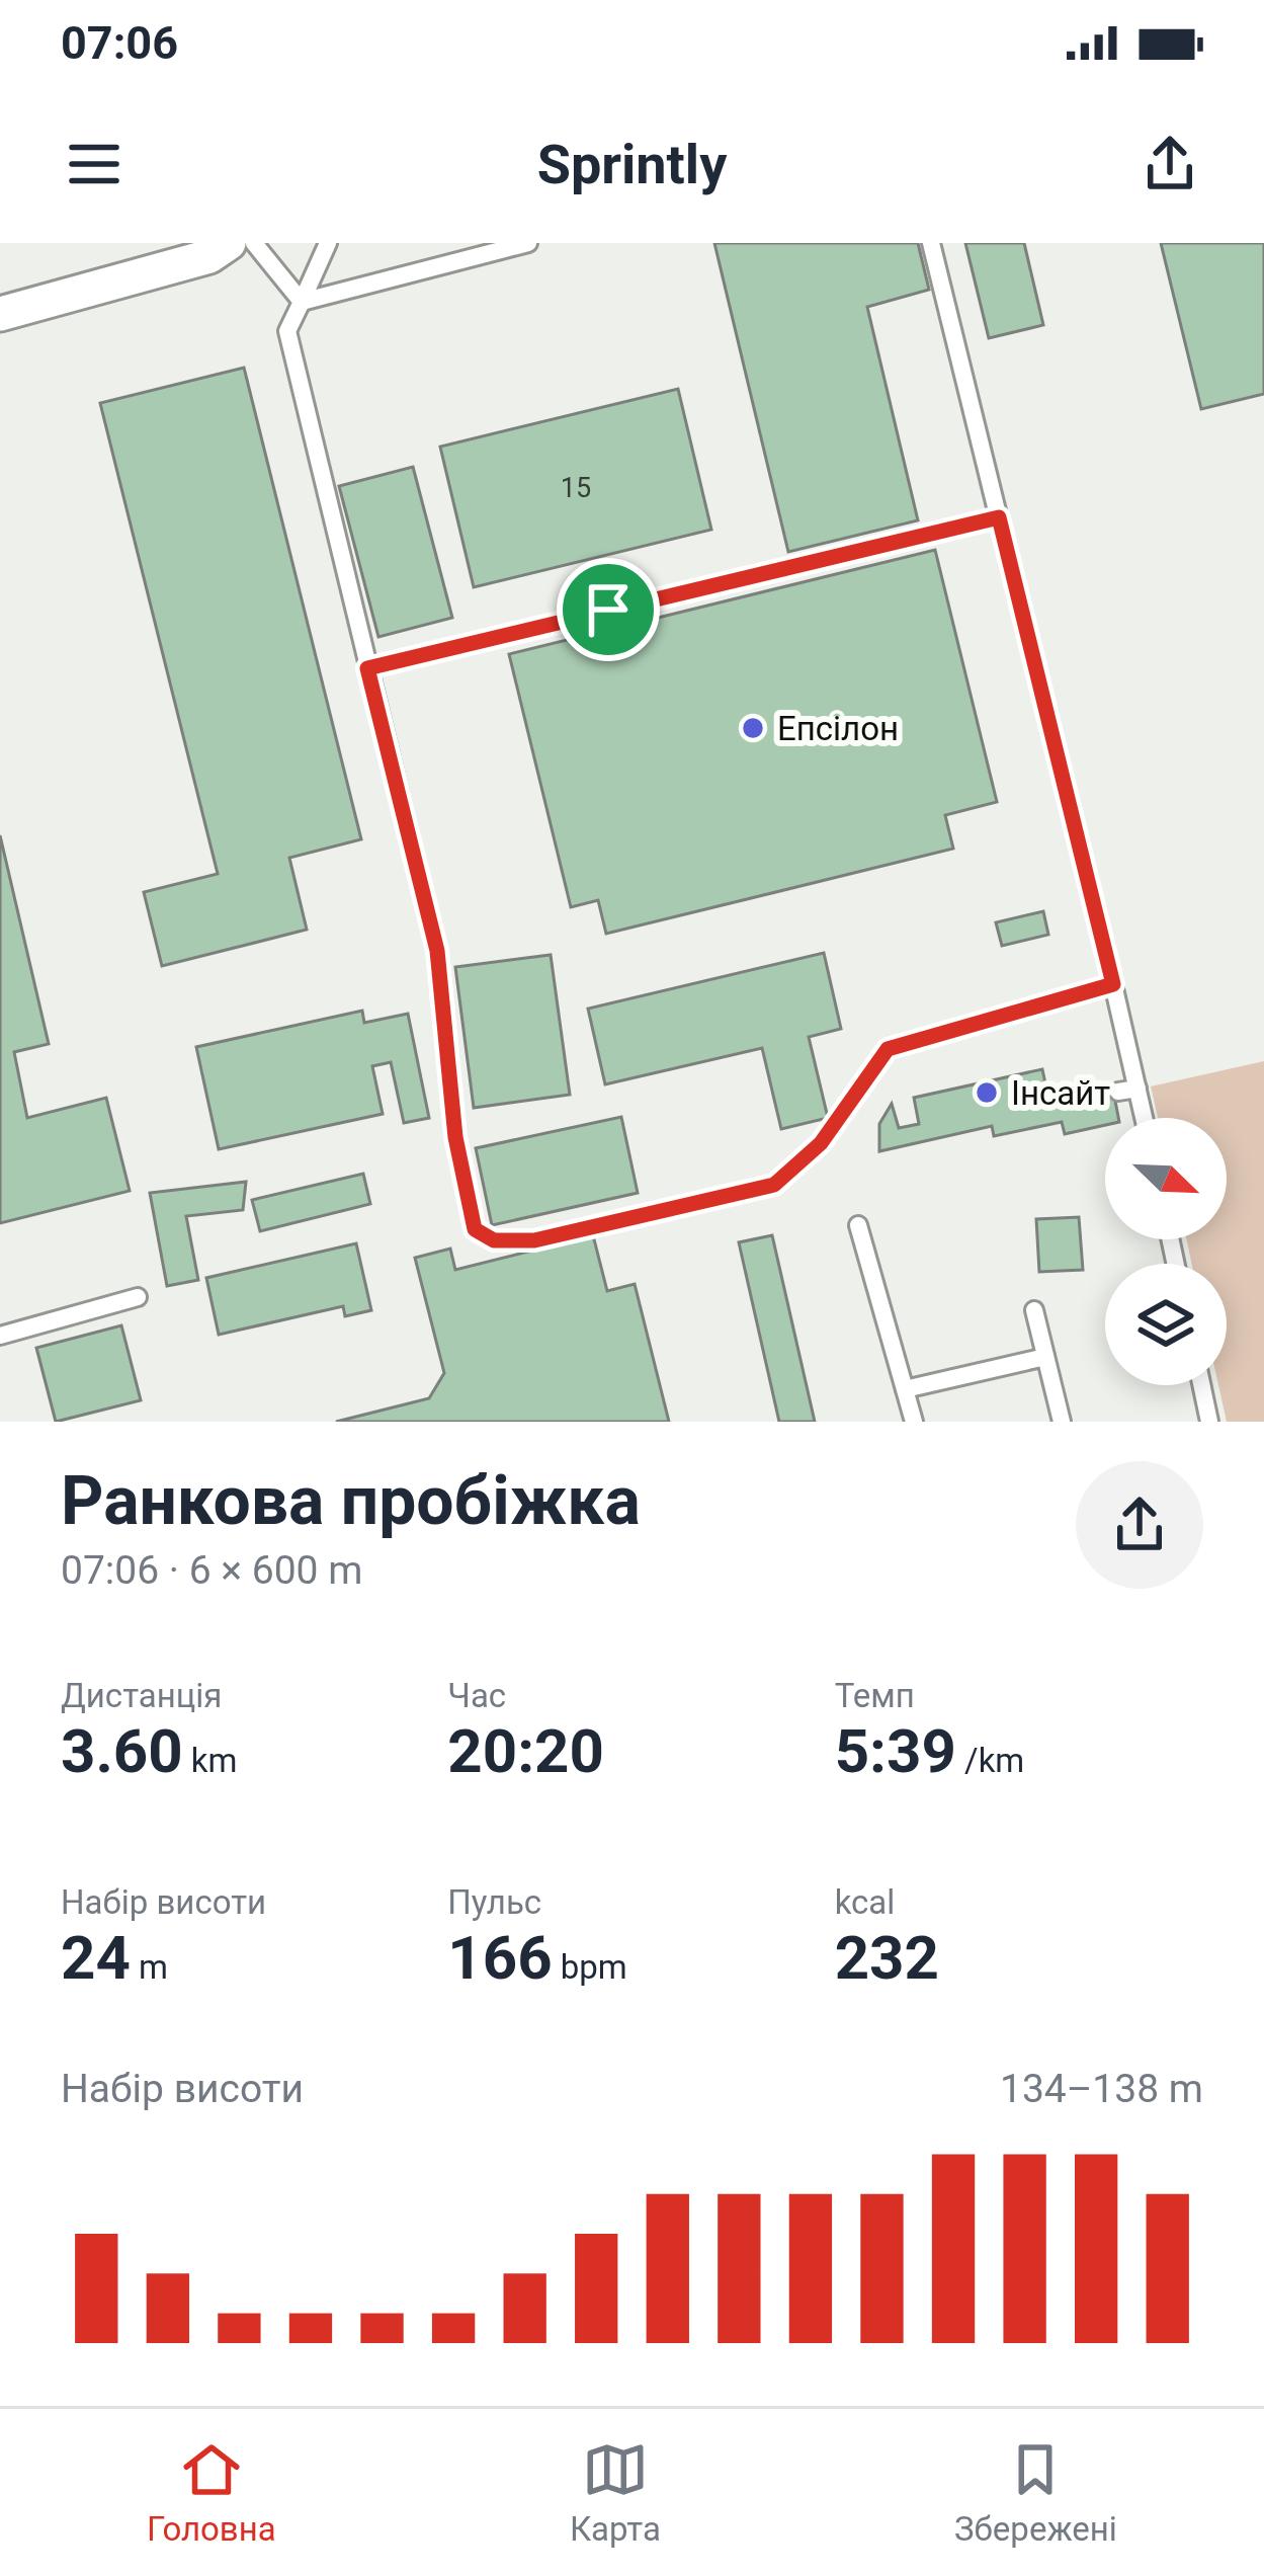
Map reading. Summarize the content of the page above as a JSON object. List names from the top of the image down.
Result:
{
  "places": ["Епсілон", "Інсайт"],
  "house_numbers": ["15"],
  "north": "bottom right",
  "page": {
    "status": "07:06",
    "header": "Sprintly",
    "heading": ["Ранкова пробіжка", "07:06 · 6 × 600 m"],
    "stats": [
      ["Дистанція", "3.60 km"],
      ["Час", "20:20"],
      ["Темп", "5:39 /km"],
      ["Набір висоти", "24 m"],
      ["Пульс", "166 bpm"],
      ["kcal", "232"]
    ],
    "chart": ["Набір висоти", "134–138 m"],
    "tabs": ["Головна", "Карта", "Збережені"]
  }
}
